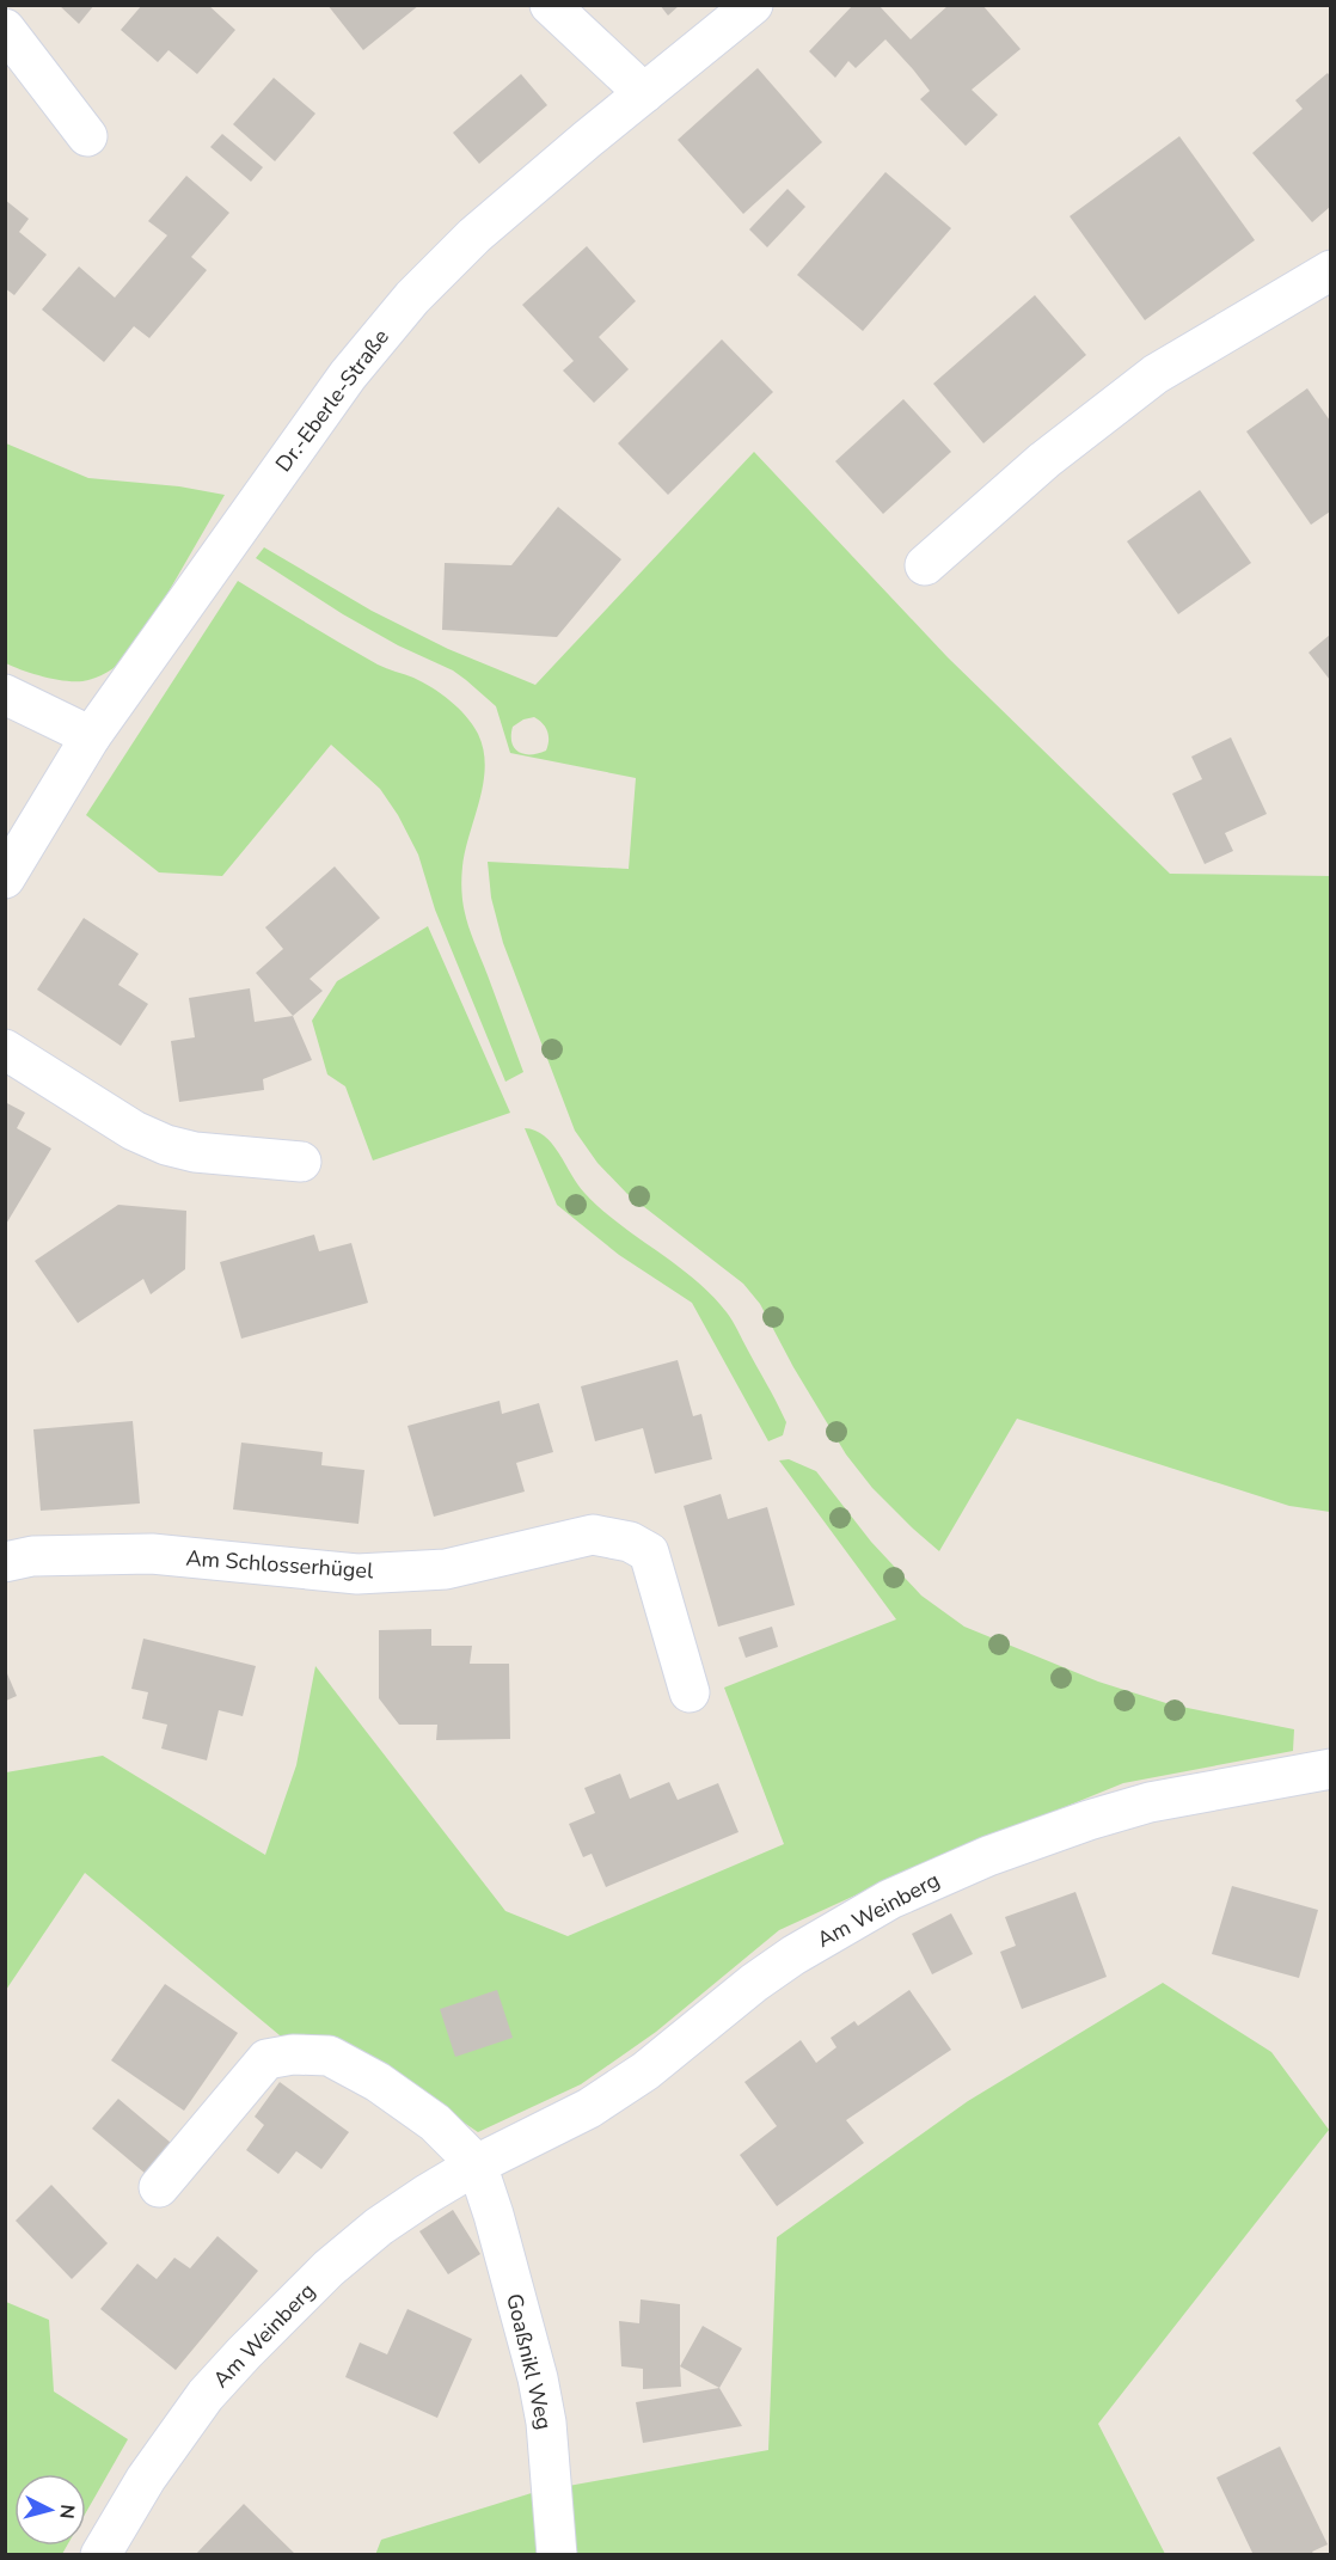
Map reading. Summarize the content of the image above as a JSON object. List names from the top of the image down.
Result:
{
  "streets": {
    "street": [
      "Dr.-Eberle-Straße",
      "Am Schlosserhügel",
      "Am Weinberg",
      "Goaßnikl Weg"
    ]
  },
  "crossings": [
    ["Am Weinberg", "Goaßnikl Weg"]
  ],
  "north": "right"
}
